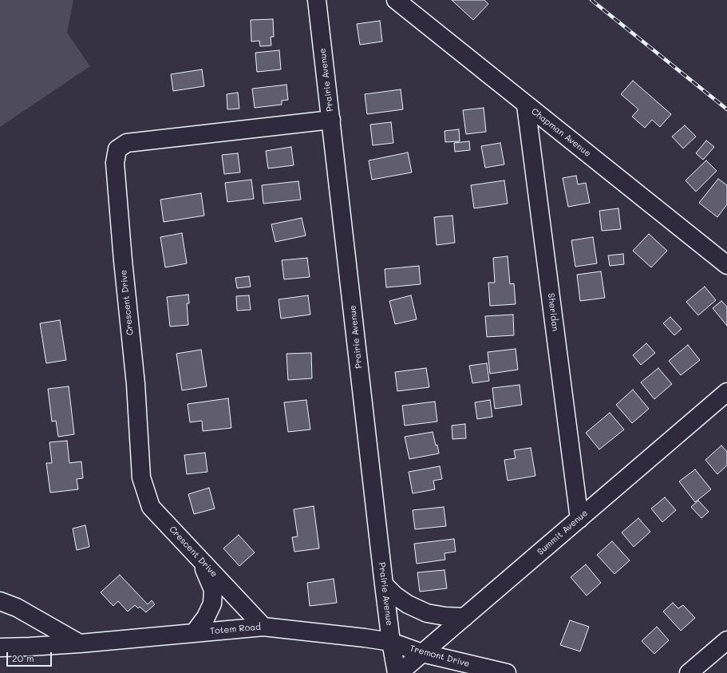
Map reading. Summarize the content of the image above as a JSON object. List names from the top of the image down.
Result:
{
  "streets": {
    "street": [
      "Prairie Avenue",
      "Chapman Avenue",
      "Crescent Drive",
      "Sheridan",
      "Summit Avenue",
      "Totem Road",
      "Tremont Drive"
    ]
  },
  "crossings": [
    ["Prairie Avenue", "Crescent Drive"],
    ["Prairie Avenue", "Summit Avenue"],
    ["Prairie Avenue", "Totem Road"],
    ["Prairie Avenue", "Tremont Drive"],
    ["Chapman Avenue", "Sheridan"],
    ["Crescent Drive", "Totem Road"],
    ["Sheridan", "Summit Avenue"],
    ["Summit Avenue", "Tremont Drive"],
    ["Totem Road", "Tremont Drive"]
  ],
  "scale_bar": "20 m"
}
